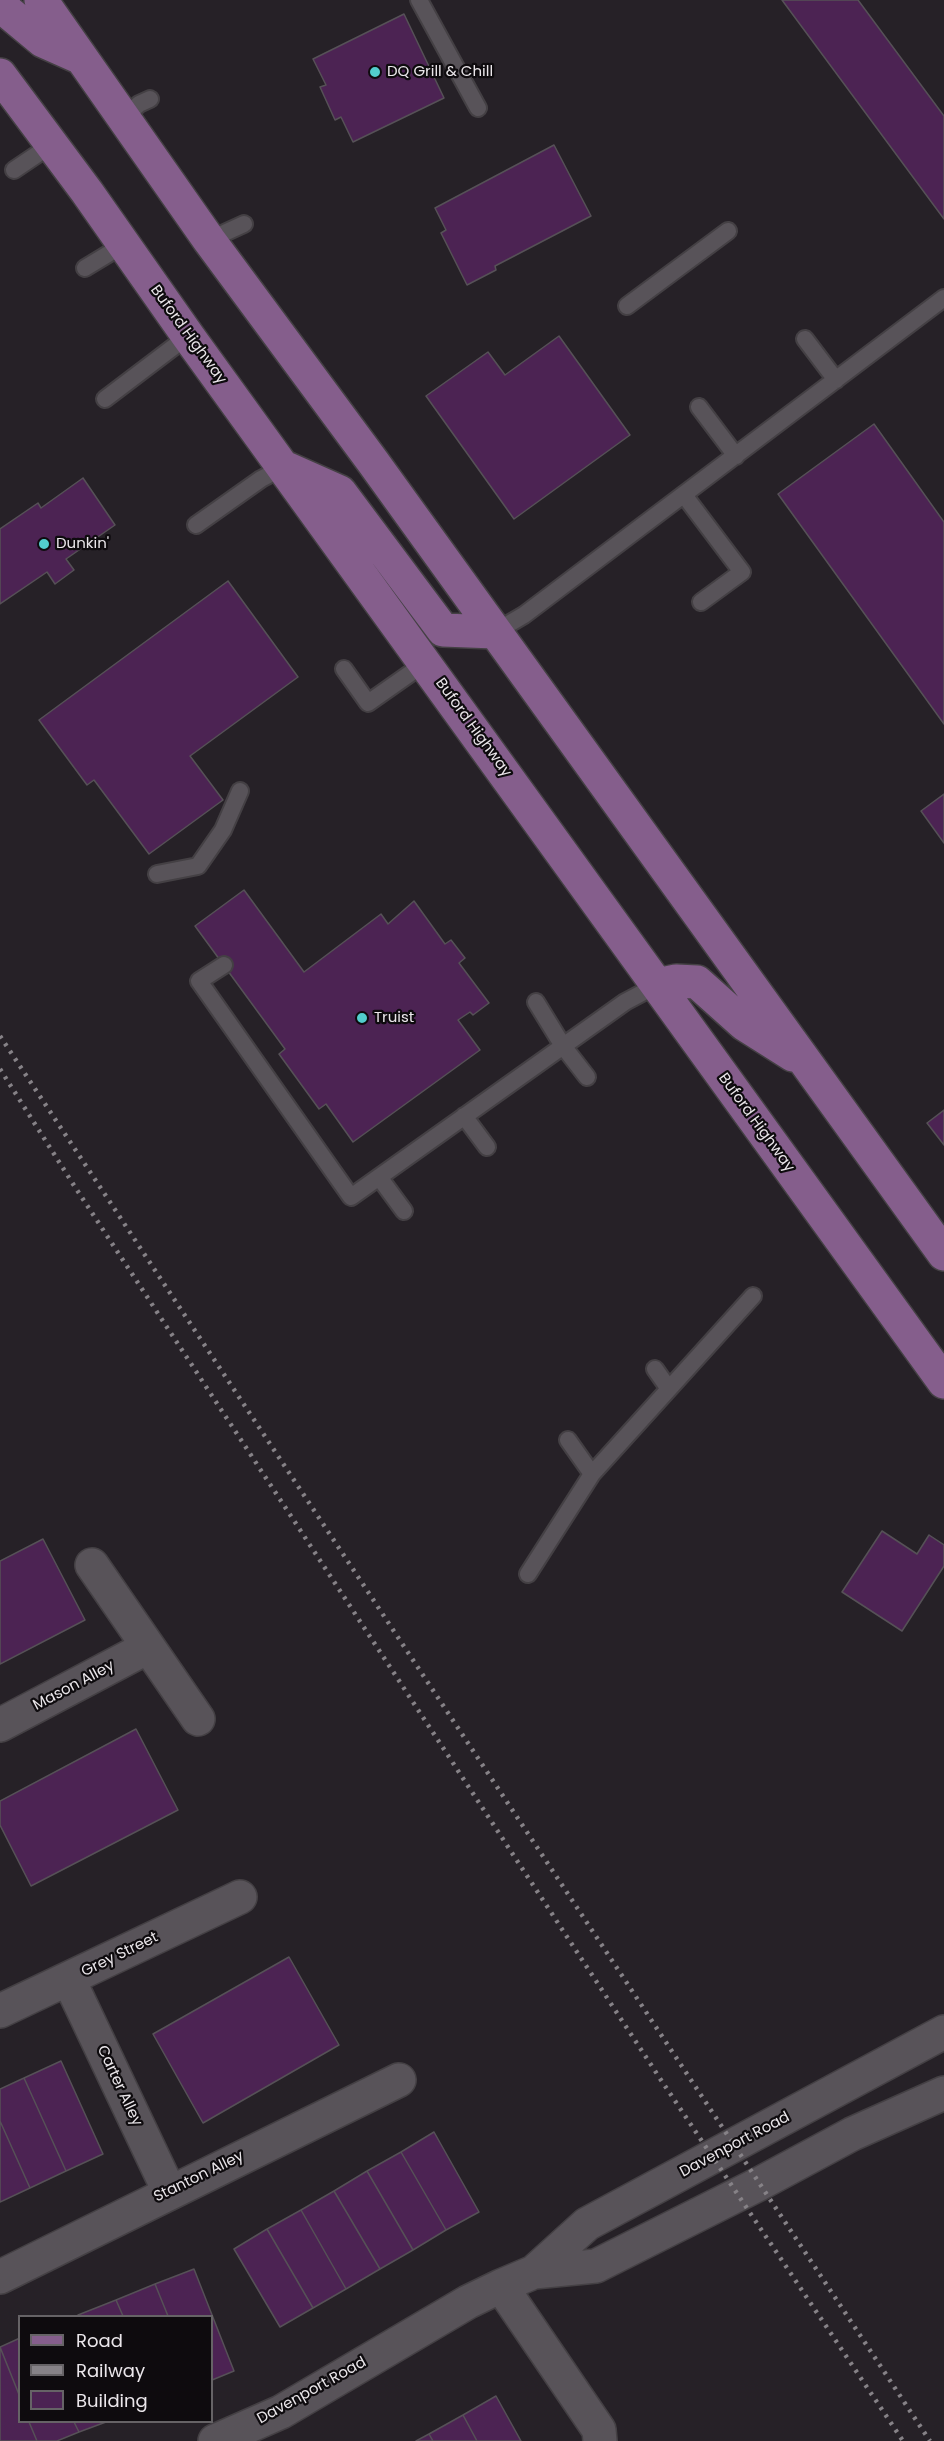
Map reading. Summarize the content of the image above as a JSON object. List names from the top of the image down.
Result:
{
  "streets": {
    "main road": ["Buford Highway"],
    "street": [
      "Mason Alley",
      "Grey Street",
      "Carter Alley",
      "Davenport Road",
      "Stanton Alley"
    ]
  },
  "crossings": [
    ["Grey Street", "Carter Alley"],
    ["Carter Alley", "Stanton Alley"]
  ],
  "places": ["DQ Grill & Chill", "Dunkin'", "Truist"],
  "legend": ["Road", "Railway", "Building"]
}
